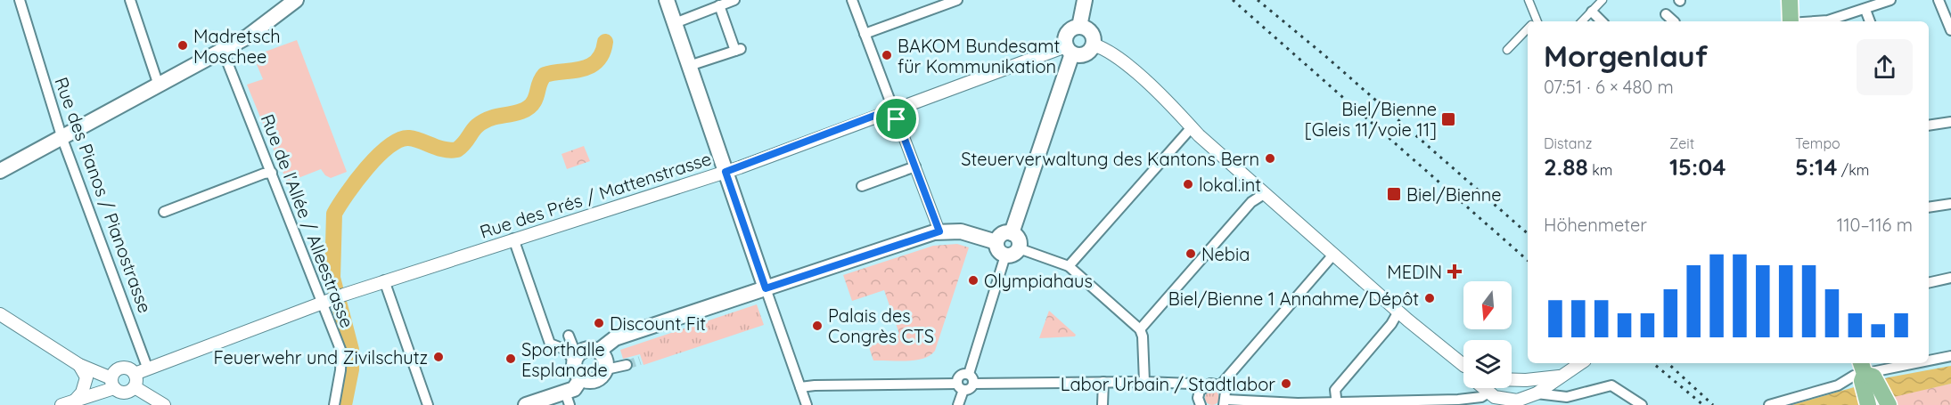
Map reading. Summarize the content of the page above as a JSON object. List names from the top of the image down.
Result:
{
  "streets": {
    "street": ["Rue des Pianos / Pianostrasse", "Rue des Prés / Mattenstrasse", "Rue de l'Allée / Alleestrasse"]
  },
  "crossings": [
    ["Rue des Pianos / Pianostrasse", "Rue des Prés / Mattenstrasse"],
    ["Rue des Prés / Mattenstrasse", "Rue de l'Allée / Alleestrasse"]
  ],
  "places": {
    "other": [
      "Madretsch Moschee",
      "BAKOM Bundesamt für Kommunikation",
      "Steuerverwaltung des Kantons Bern",
      "lokal.int",
      "Nebia",
      "Olympiahaus",
      "Biel/Bienne 1 Annahme/Dépôt",
      "Discount Fit",
      "Palais des Congrès CTS",
      "Feuerwehr und Zivilschutz",
      "Sporthalle Esplanade",
      "Labor Urbain / Stadtlabor"
    ],
    "transit": ["Biel/Bienne [Gleis 11/voie 11]", "Biel/Bienne"],
    "health": ["MEDIN"]
  },
  "north": "bottom",
  "page": {
    "heading": ["Morgenlauf", "07:51 · 6 × 480 m"],
    "stats": [
      ["Distanz", "2.88 km"],
      ["Zeit", "15:04"],
      ["Tempo", "5:14 /km"]
    ],
    "chart": ["Höhenmeter", "110–116 m"]
  }
}
